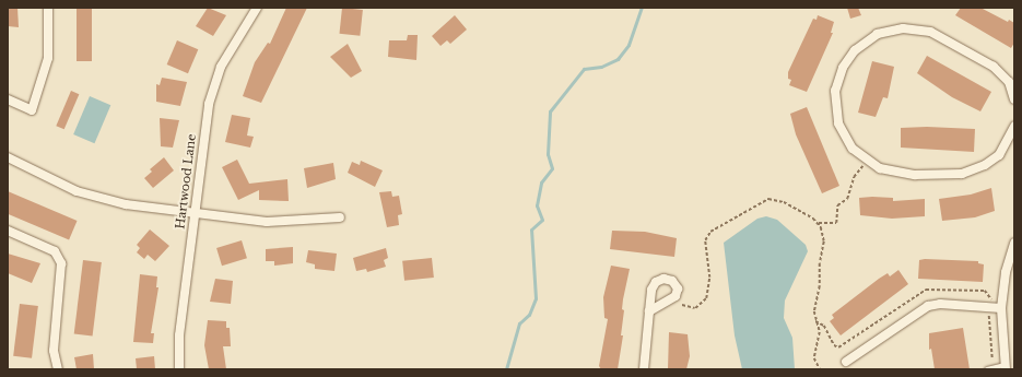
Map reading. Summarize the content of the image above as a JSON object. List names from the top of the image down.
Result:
{
  "streets": {
    "street": ["Hartwood Lane"]
  }
}
